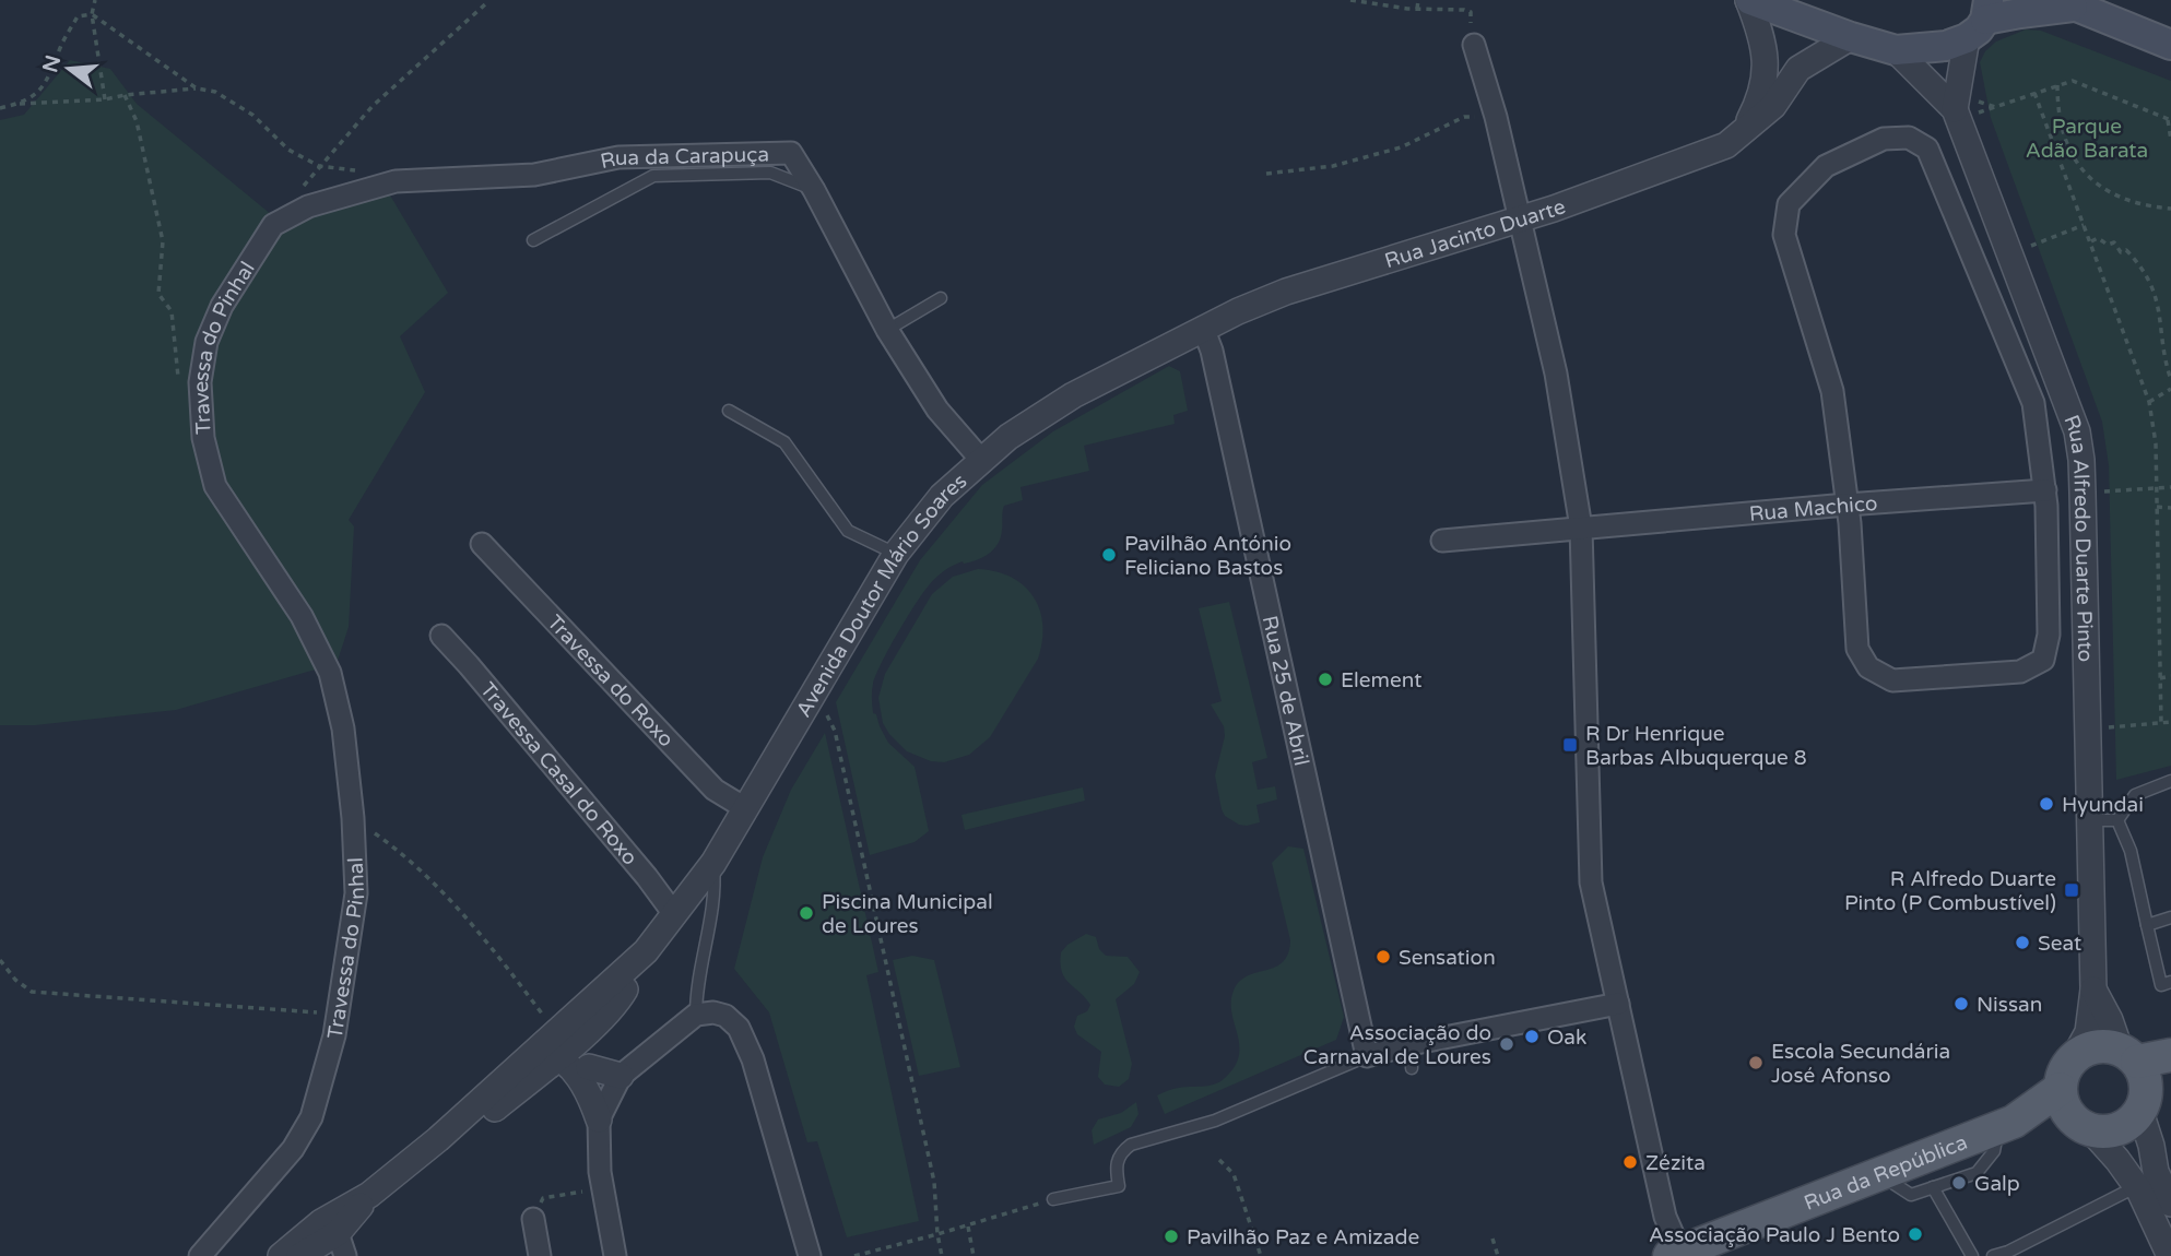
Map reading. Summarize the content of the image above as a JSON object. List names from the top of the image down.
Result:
{
  "streets": {
    "main road": ["Rua da República"],
    "street": [
      "Rua da Carapuça",
      "Rua Jacinto Duarte",
      "Travessa do Pinhal",
      "Rua Machico",
      "Rua Alfredo Duarte Pinto",
      "Avenida Doutor Mário Soares",
      "Travessa do Roxo",
      "Rua 25 de Abril",
      "Travessa Casal do Roxo"
    ]
  },
  "crossings": [
    ["Rua da Carapuça", "Travessa do Pinhal"],
    ["Rua da Carapuça", "Avenida Doutor Mário Soares"],
    ["Rua Jacinto Duarte", "Avenida Doutor Mário Soares"],
    ["Rua Jacinto Duarte", "Rua 25 de Abril"],
    ["Rua Alfredo Duarte Pinto", "Rua da República"],
    ["Avenida Doutor Mário Soares", "Travessa do Roxo"],
    ["Avenida Doutor Mário Soares", "Rua 25 de Abril"],
    ["Avenida Doutor Mário Soares", "Travessa Casal do Roxo"]
  ],
  "parks": ["Parque Adão Barata"],
  "places": {
    "other": [
      "Pavilhão António Feliciano Bastos",
      "Element",
      "Hyundai",
      "Piscina Municipal de Loures",
      "Seat",
      "Sensation",
      "Nissan",
      "Oak",
      "Associação do Carnaval de Loures",
      "Escola Secundária José Afonso",
      "Zézita",
      "Galp",
      "Associação Paulo J Bento",
      "Pavilhão Paz e Amizade"
    ],
    "transit": ["R Dr Henrique Barbas Albuquerque 8", "R Alfredo Duarte Pinto (P Combustível)"]
  },
  "north": "left"
}
